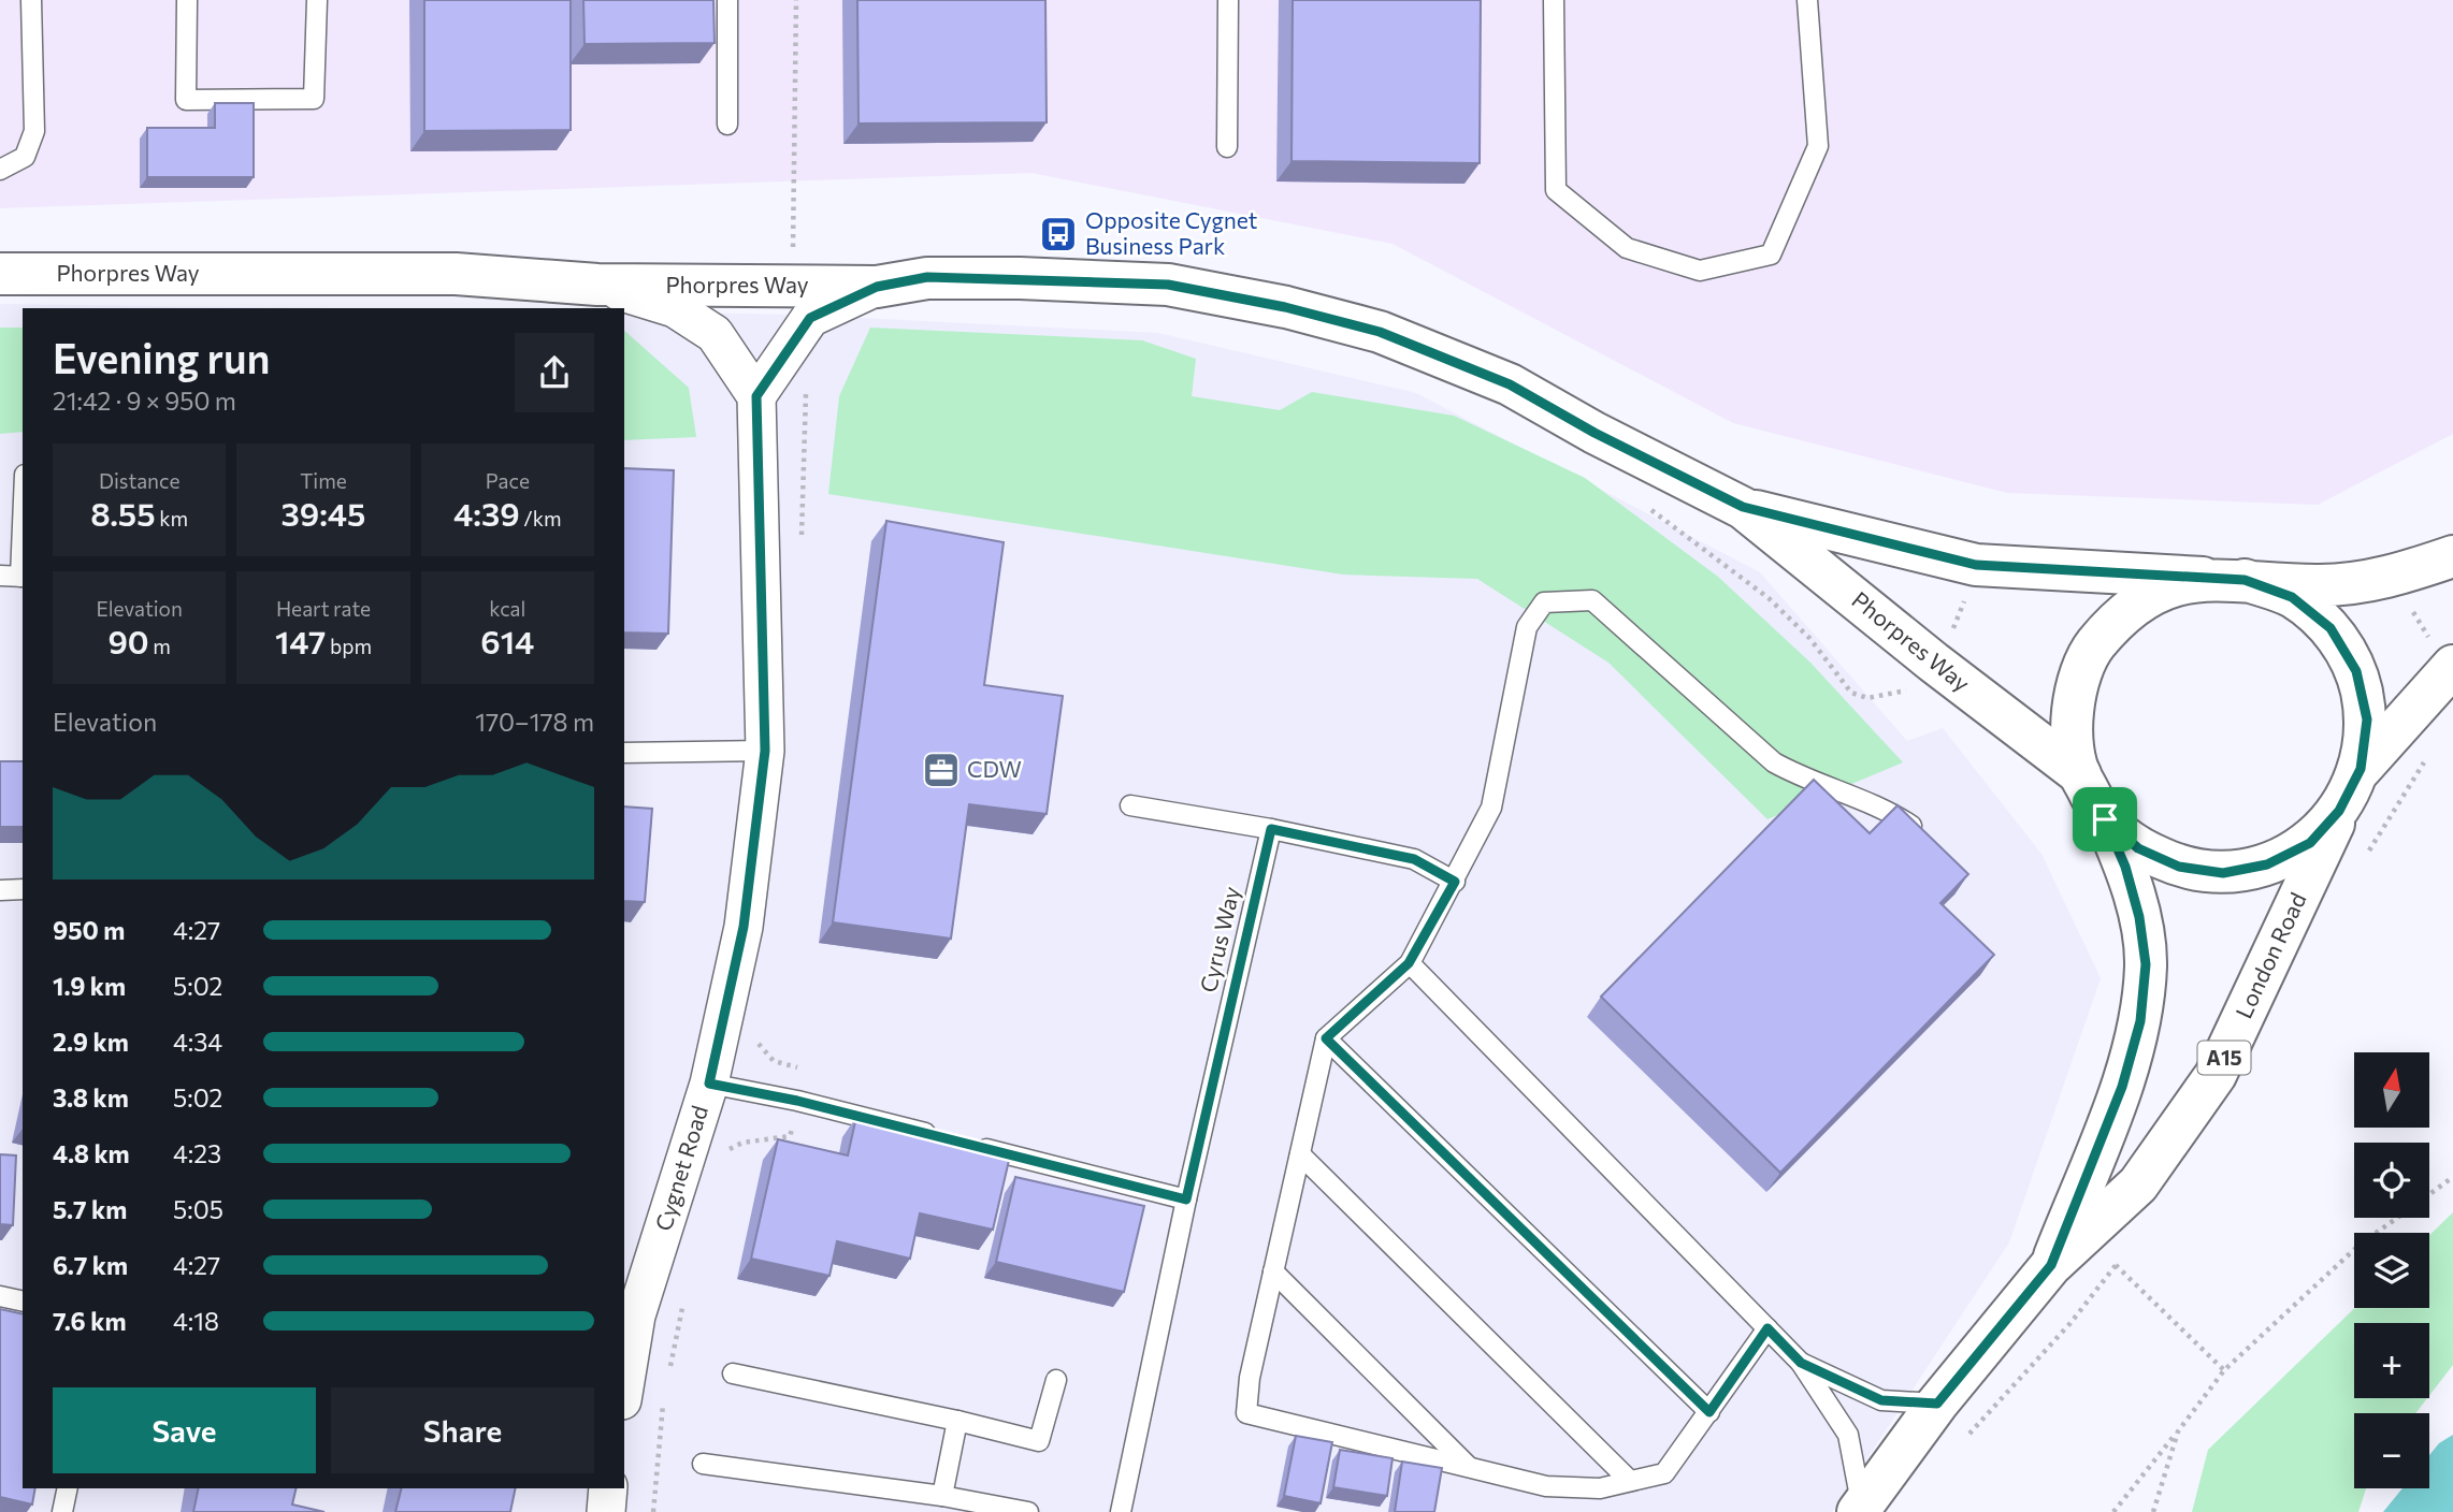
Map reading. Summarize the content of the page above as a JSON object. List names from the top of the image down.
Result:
{
  "streets": {
    "street": [
      "Phorpres Way",
      "London Road",
      "A15",
      "Cygnet Road"
    ],
    "lane": ["Cyrus Way"]
  },
  "crossings": [
    ["Phorpres Way", "A15"],
    ["London Road", "A15"]
  ],
  "places": {
    "bus stop": ["Opposite Cygnet Business Park"],
    "office": ["CDW"]
  },
  "north": "top",
  "page": {
    "heading": ["Evening run", "21:42 · 9 × 950 m"],
    "stats": [
      ["Distance", "8.55 km"],
      ["Time", "39:45"],
      ["Pace", "4:39 /km"],
      ["Elevation", "90 m"],
      ["Heart rate", "147 bpm"],
      ["kcal", "614"]
    ],
    "chart": ["Elevation", "170–178 m"],
    "list": [
      {
        "name": "950 m",
        "note": "4:27"
      },
      {
        "name": "1.9 km",
        "note": "5:02"
      },
      {
        "name": "2.9 km",
        "note": "4:34"
      },
      {
        "name": "3.8 km",
        "note": "5:02"
      },
      {
        "name": "4.8 km",
        "note": "4:23"
      },
      {
        "name": "5.7 km",
        "note": "5:05"
      },
      {
        "name": "6.7 km",
        "note": "4:27"
      },
      {
        "name": "7.6 km",
        "note": "4:18"
      }
    ],
    "map_buttons": ["+", "−"],
    "buttons": ["Save", "Share"]
  }
}
